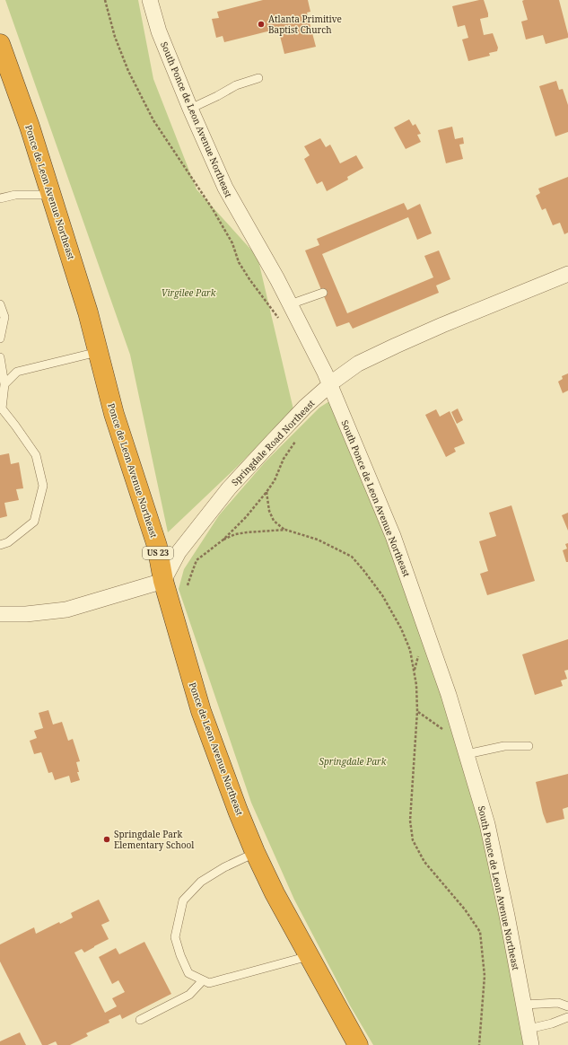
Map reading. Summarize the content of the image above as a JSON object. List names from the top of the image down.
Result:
{
  "streets": {
    "highway": ["Ponce de Leon Avenue Northeast", "US 23"],
    "street": ["South Ponce de Leon Avenue Northeast", "Springdale Road Northeast"]
  },
  "crossings": [
    ["South Ponce de Leon Avenue Northeast", "Springdale Road Northeast"],
    ["Ponce de Leon Avenue Northeast", "Springdale Road Northeast"]
  ],
  "parks": ["Virgilee Park", "Springdale Park"],
  "places": ["Atlanta Primitive Baptist Church", "Springdale Park Elementary School"]
}
